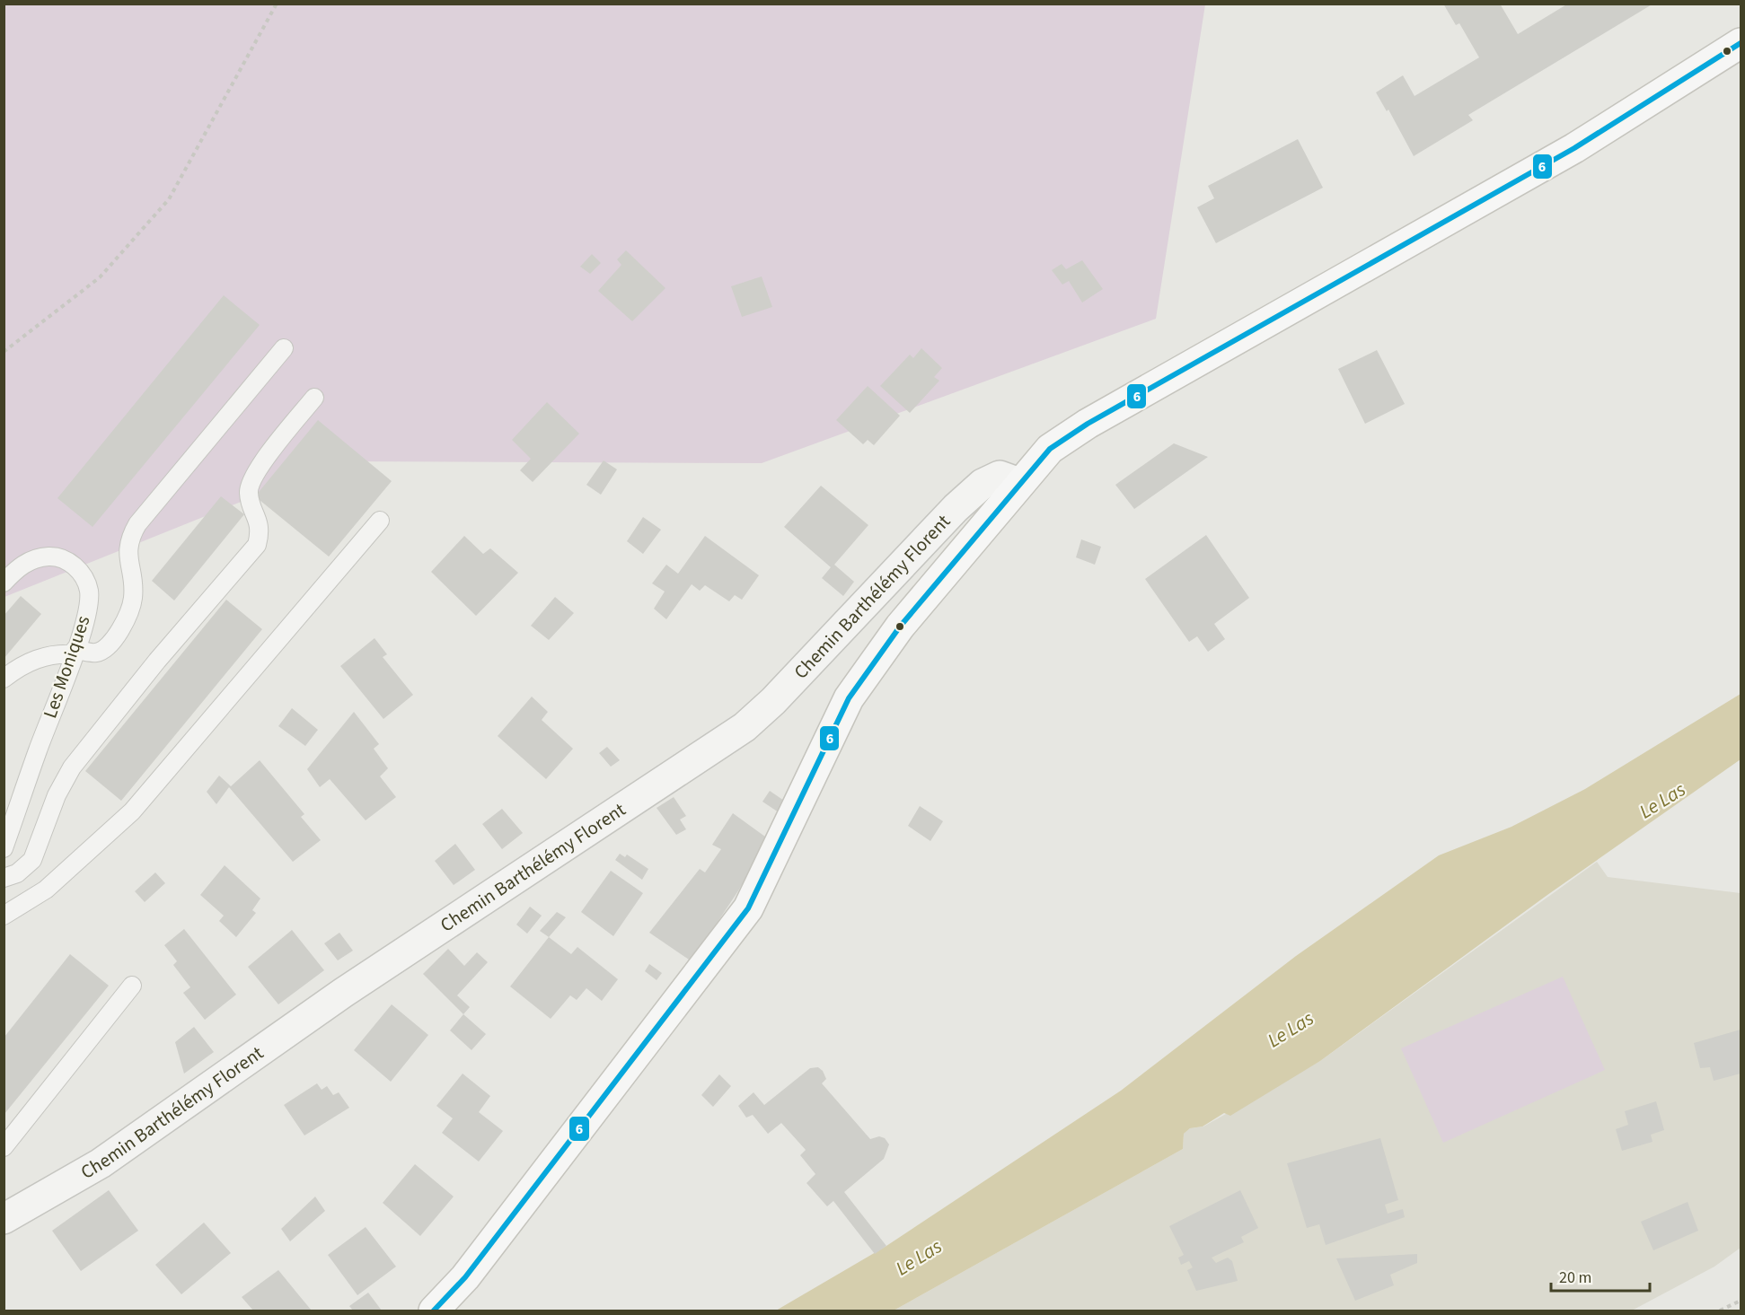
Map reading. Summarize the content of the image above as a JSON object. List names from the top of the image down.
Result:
{
  "streets": {
    "street": ["Chemin Barthélémy Florent"],
    "lane": ["Les Moniques"]
  },
  "water": ["Le Las"],
  "lines": ["transit line 6"],
  "scale_bar": "20 m"
}
